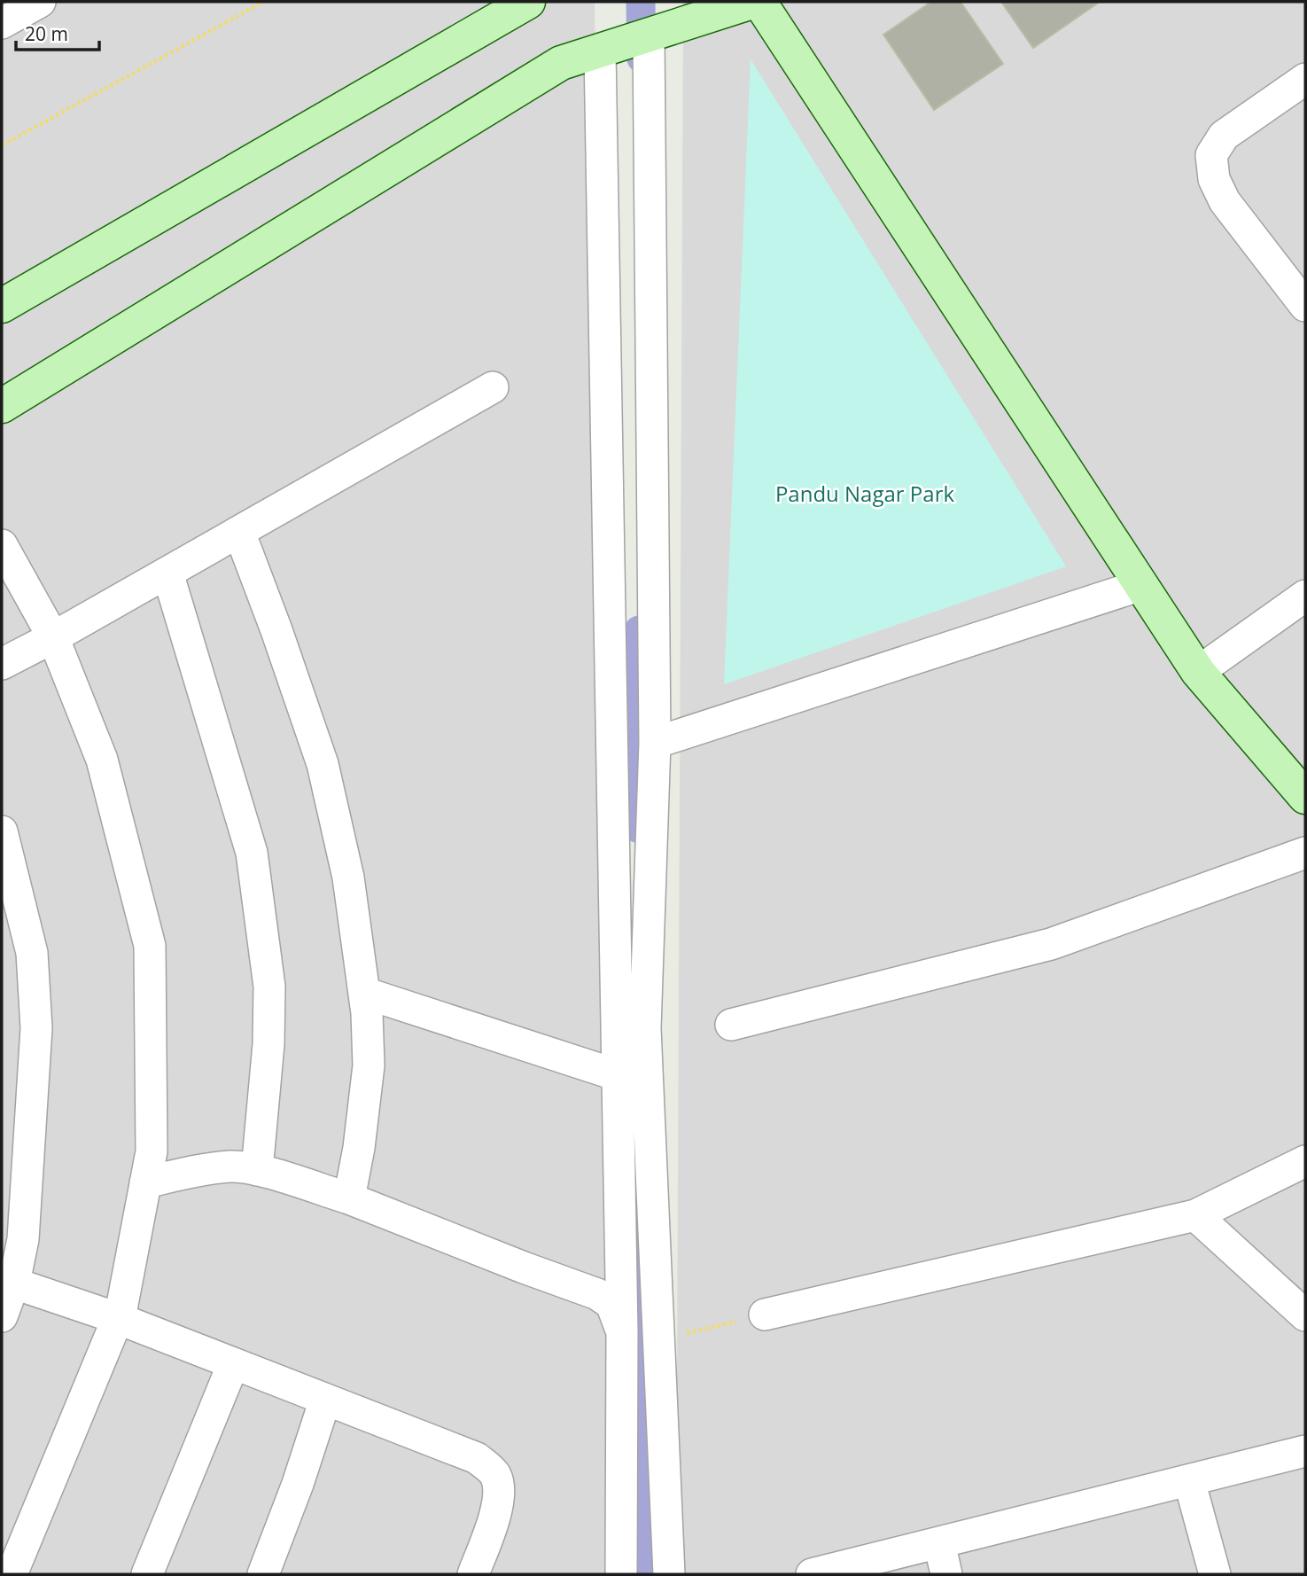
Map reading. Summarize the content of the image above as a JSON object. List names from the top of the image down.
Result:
{
  "parks": ["Pandu Nagar Park"],
  "scale_bar": "20 m"
}
